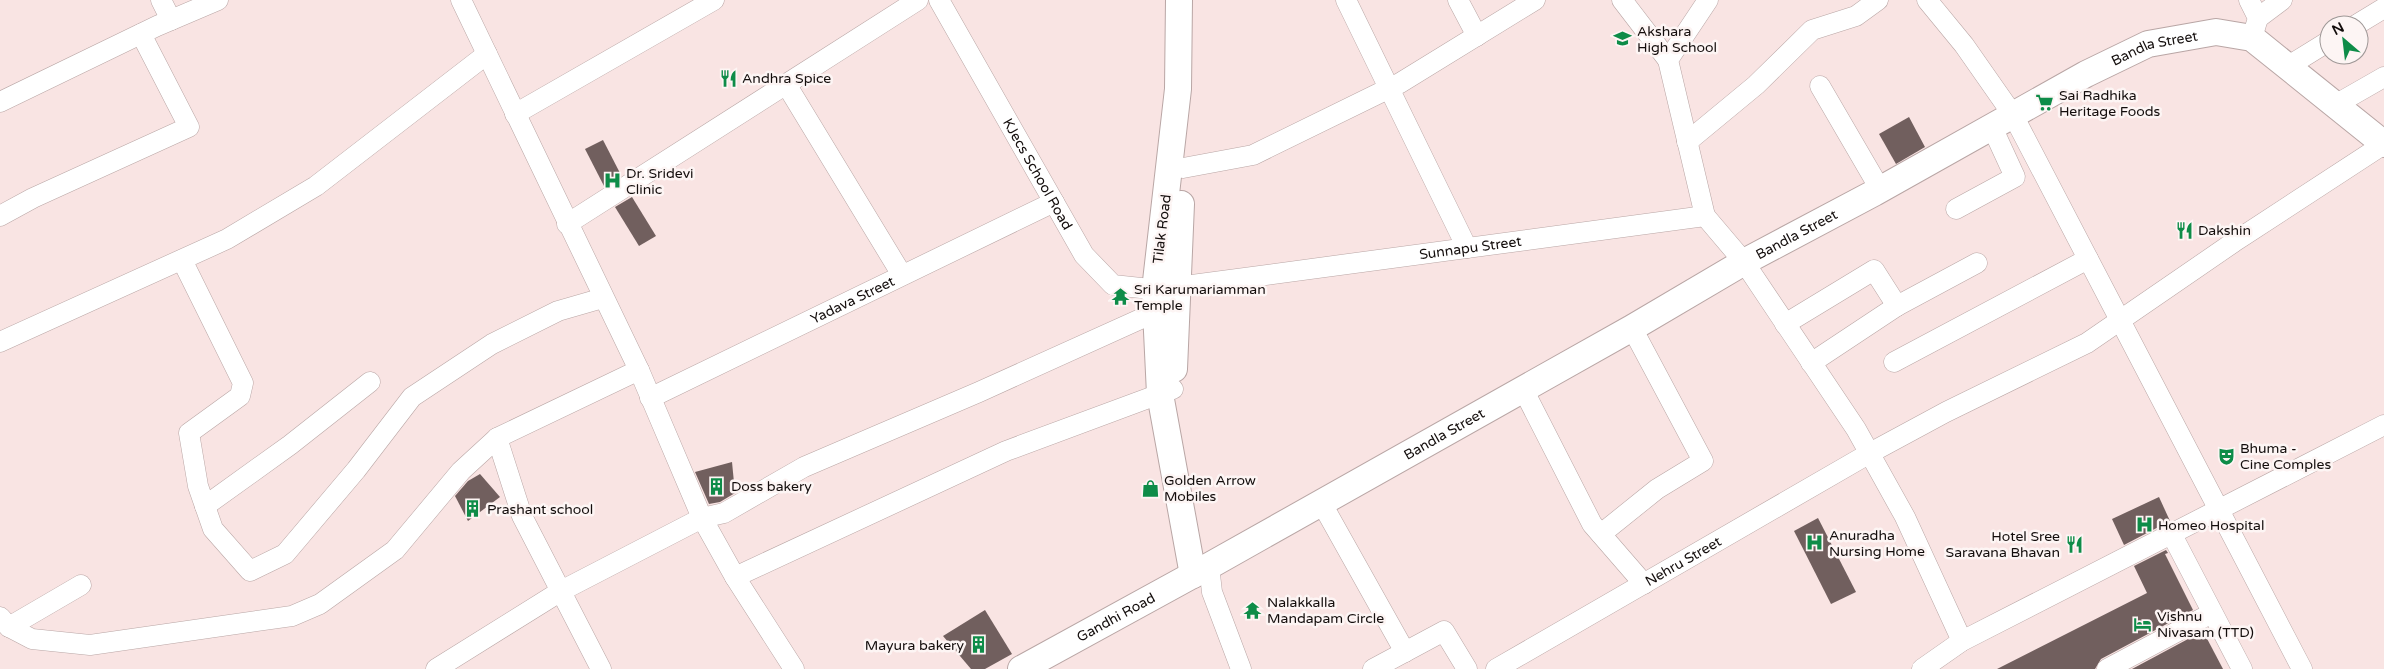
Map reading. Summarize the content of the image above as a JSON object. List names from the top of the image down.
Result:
{
  "streets": {
    "main road": ["Bandla Street", "Tilak Road", "Gandhi Road"],
    "street": [
      "KJecs School Road",
      "Sunnapu Street",
      "Yadava Street",
      "Nehru Street"
    ]
  },
  "crossings": [
    ["Bandla Street", "Tilak Road"],
    ["Bandla Street", "Gandhi Road"],
    ["KJecs School Road", "Tilak Road"],
    ["KJecs School Road", "Sunnapu Street"],
    ["KJecs School Road", "Yadava Street"],
    ["Tilak Road", "Sunnapu Street"],
    ["Tilak Road", "Gandhi Road"]
  ],
  "places": {
    "school or university": ["Akshara High School"],
    "restaurant": ["Andhra Spice", "Dakshin", "Hotel Sree Saravana Bhavan"],
    "supermarket": ["Sai Radhika Heritage Foods"],
    "hospital": ["Dr. Sridevi Clinic", "Homeo Hospital", "Anuradha Nursing Home"],
    "temple": ["Sri Karumariamman Temple", "Nalakkalla Mandapam Circle"],
    "theatre": ["Bhuma - Cine Comples"],
    "building": ["Doss bakery", "Prashant school", "Mayura bakery"],
    "shop": ["Golden Arrow Mobiles"],
    "hotel": ["Vishnu Nivasam (TTD)"]
  },
  "north": "top left"
}
